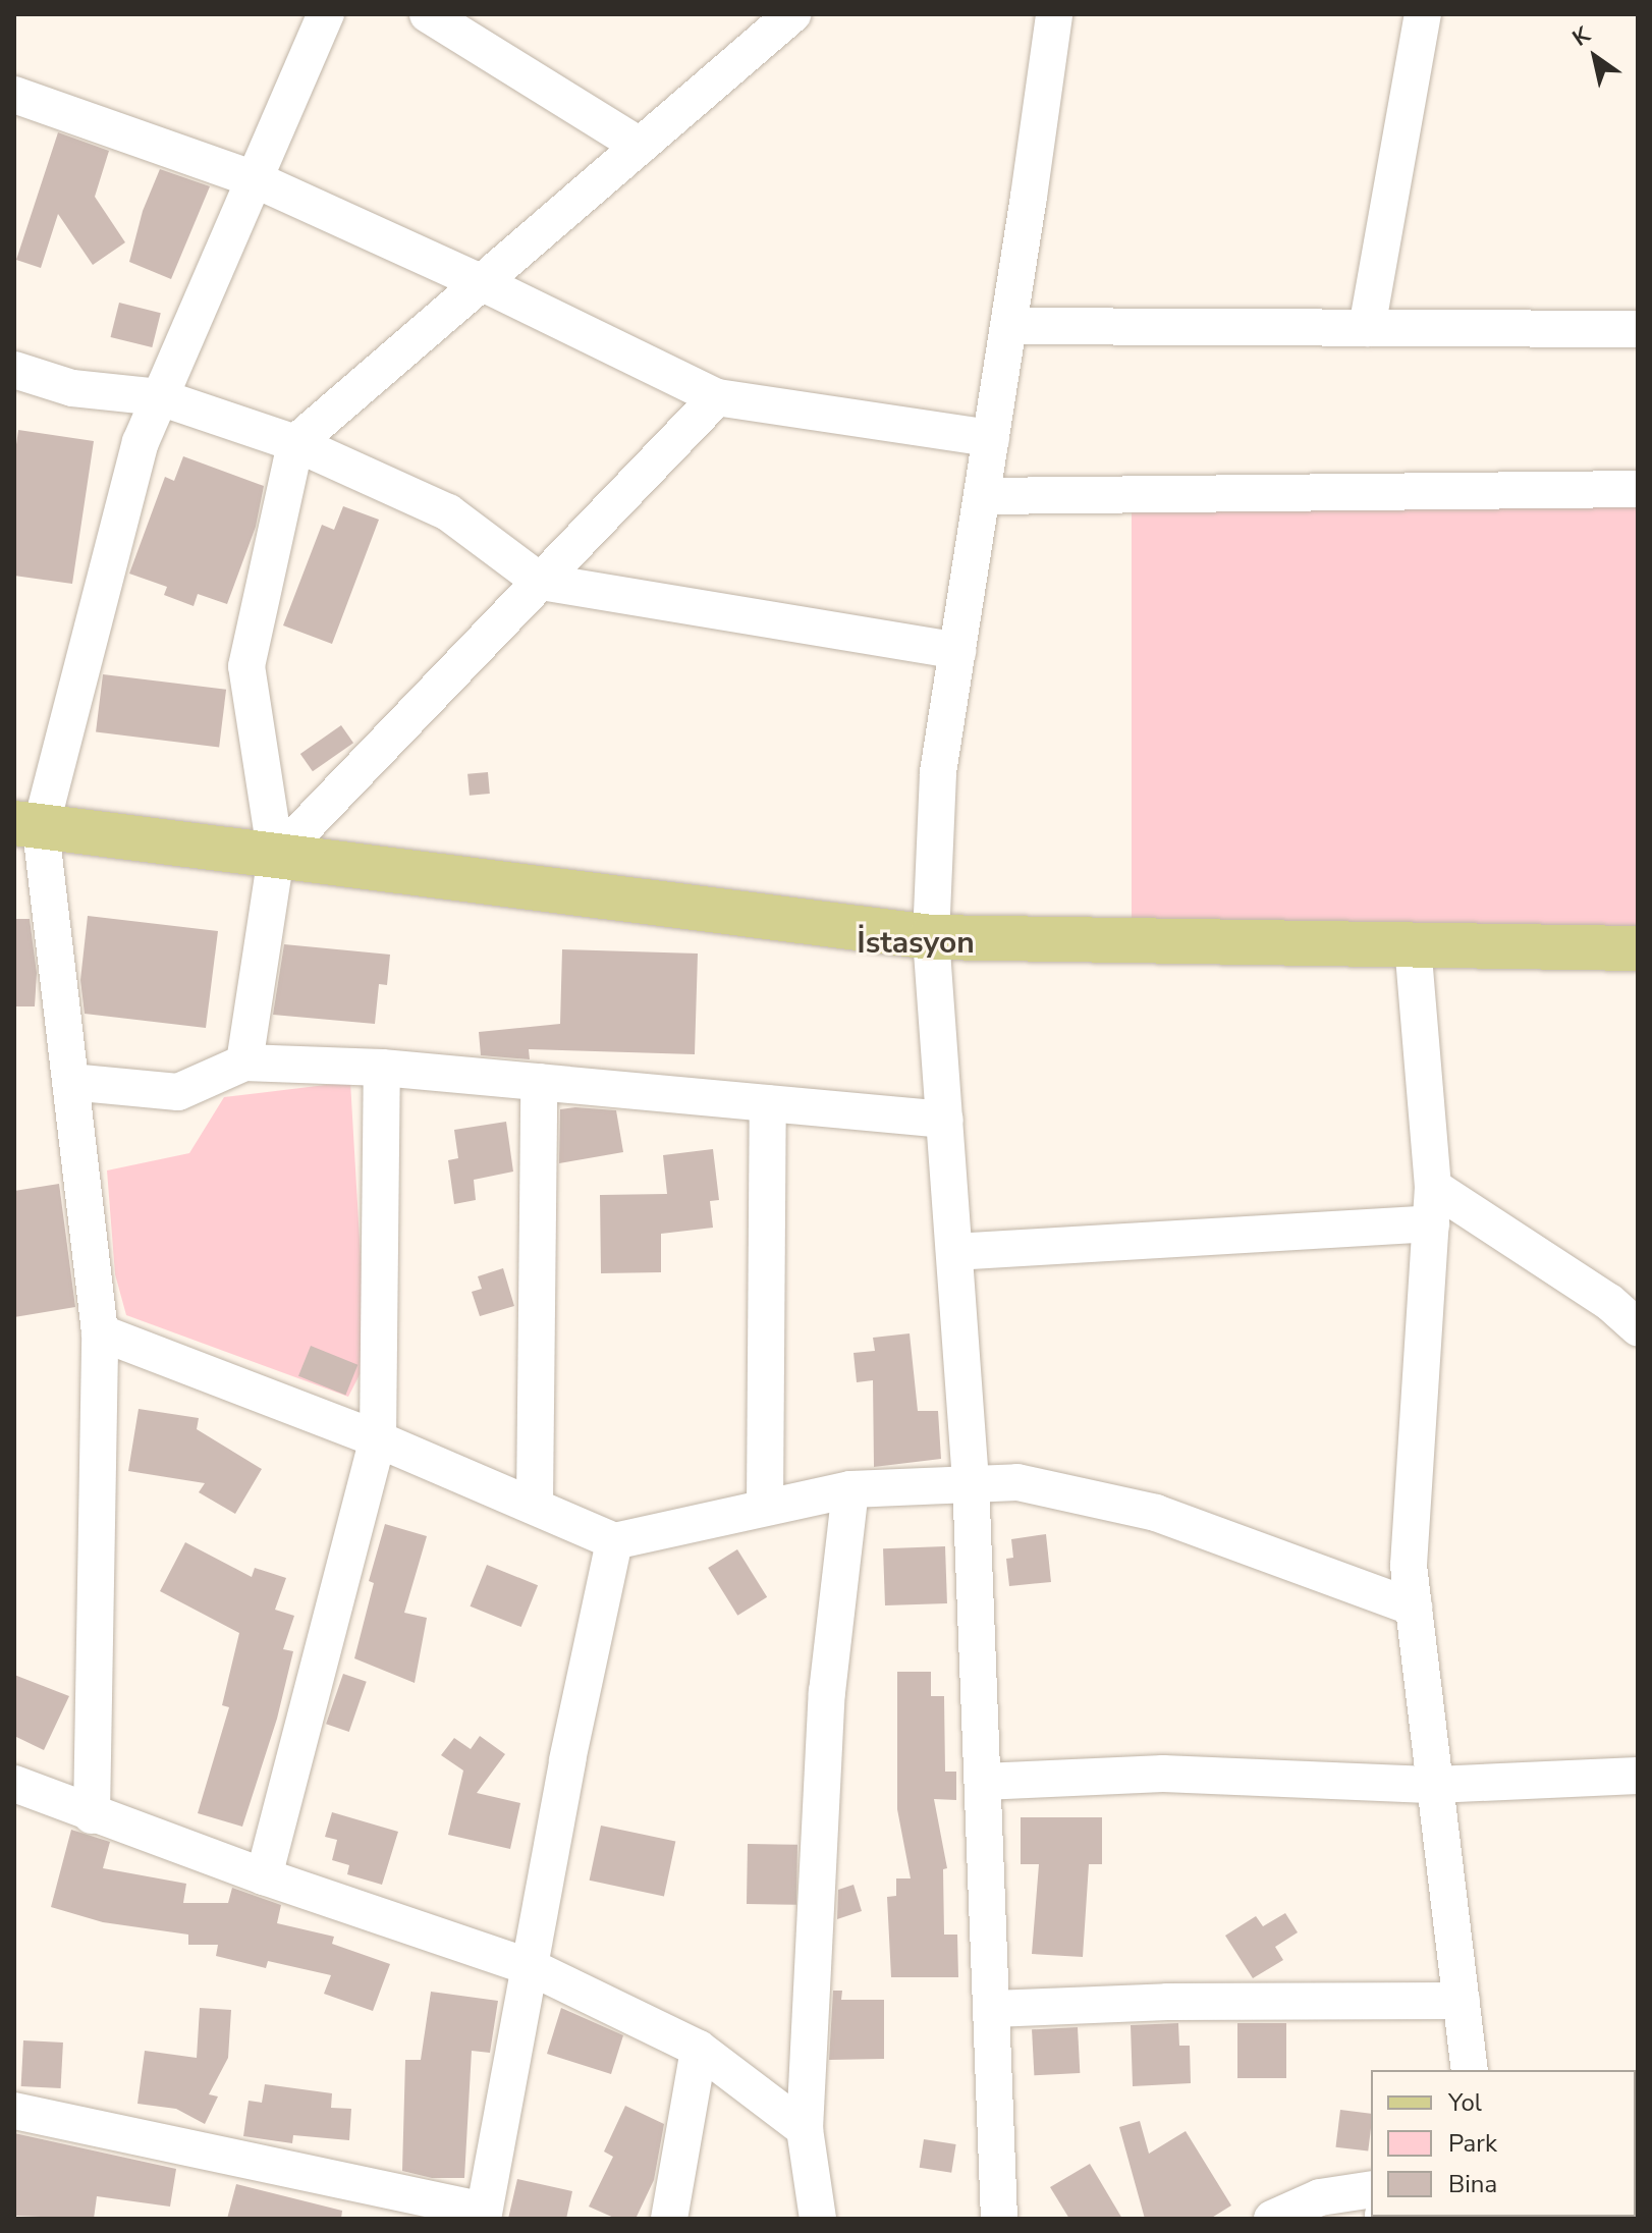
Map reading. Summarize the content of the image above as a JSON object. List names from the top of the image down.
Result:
{
  "districts": ["İstasyon"],
  "legend": ["Yol", "Park", "Bina"],
  "north": "top left"
}
